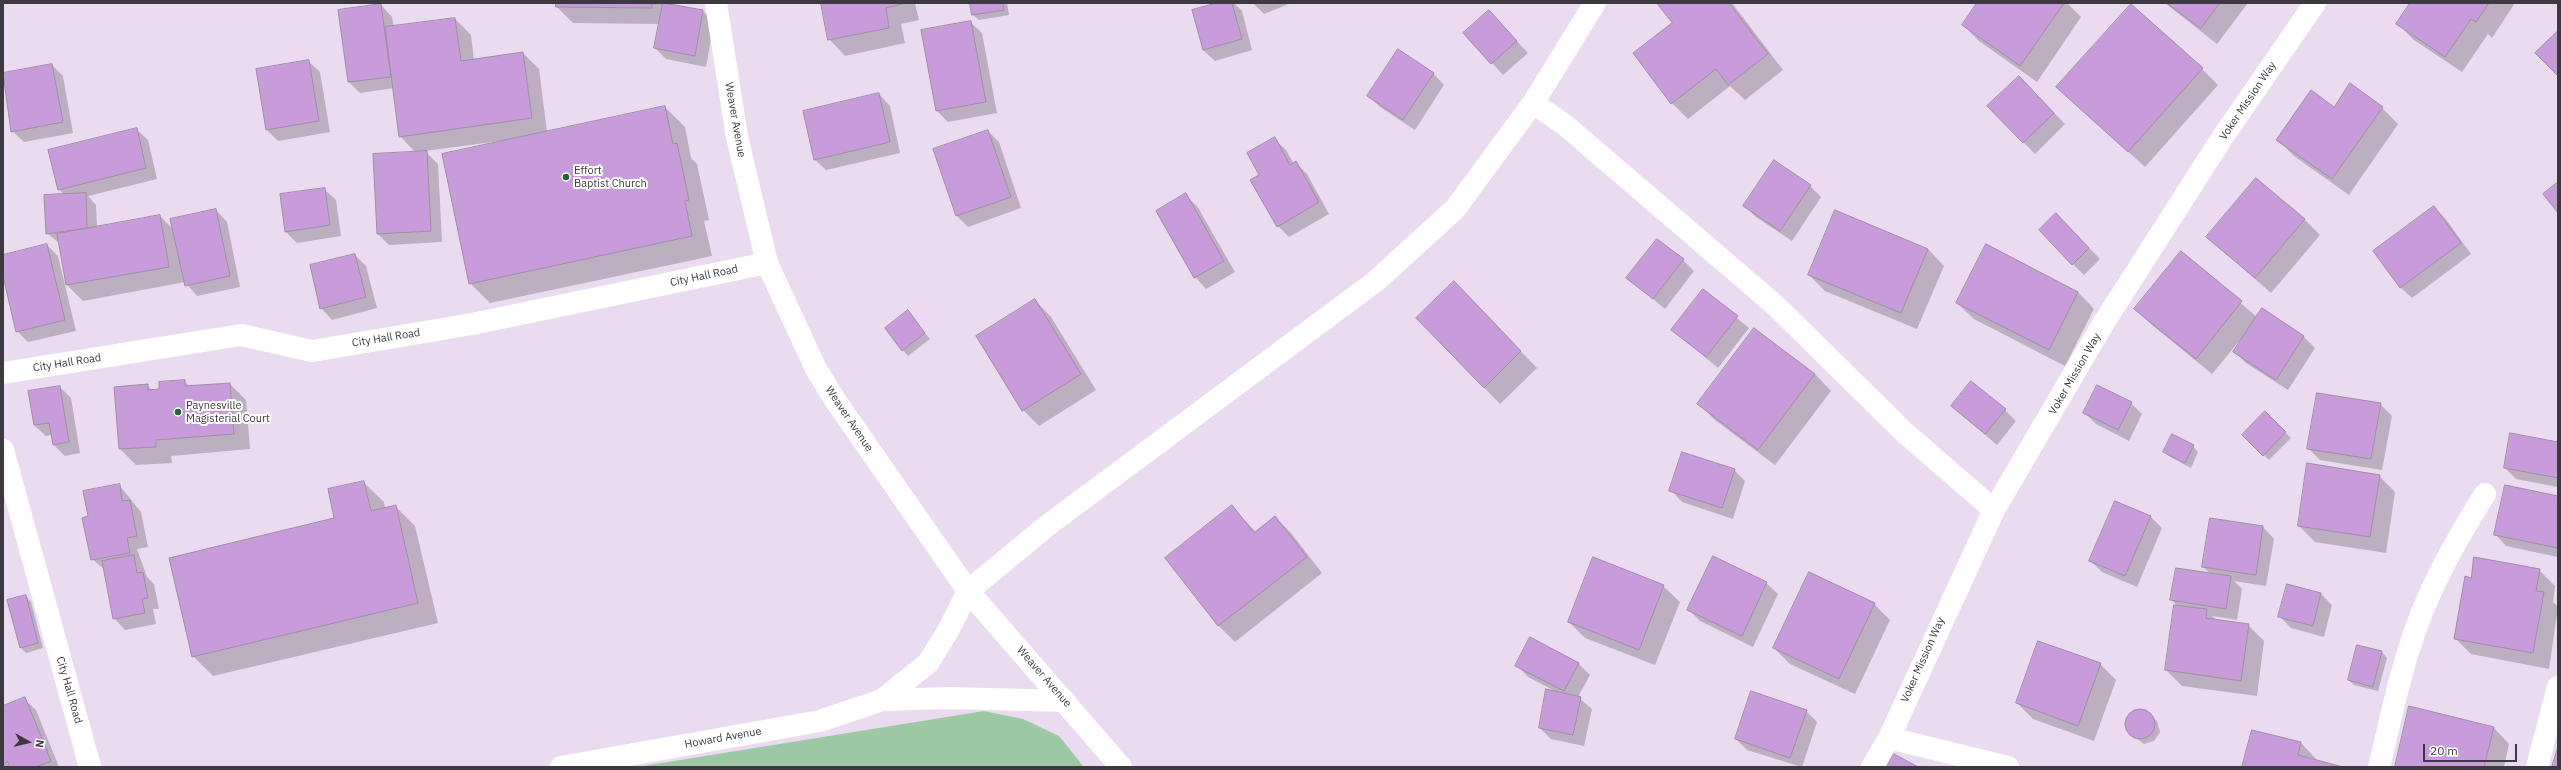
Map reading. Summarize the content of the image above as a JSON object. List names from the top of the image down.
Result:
{
  "streets": {
    "street": [
      "Voker Mission Way",
      "Weaver Avenue",
      "City Hall Road",
      "Howard Avenue"
    ]
  },
  "crossings": [
    ["Weaver Avenue", "City Hall Road"],
    ["Weaver Avenue", "Howard Avenue"]
  ],
  "places": ["Effort Baptist Church", "Paynesville Magisterial Court"],
  "scale_bar": "20 m",
  "north": "right"
}
